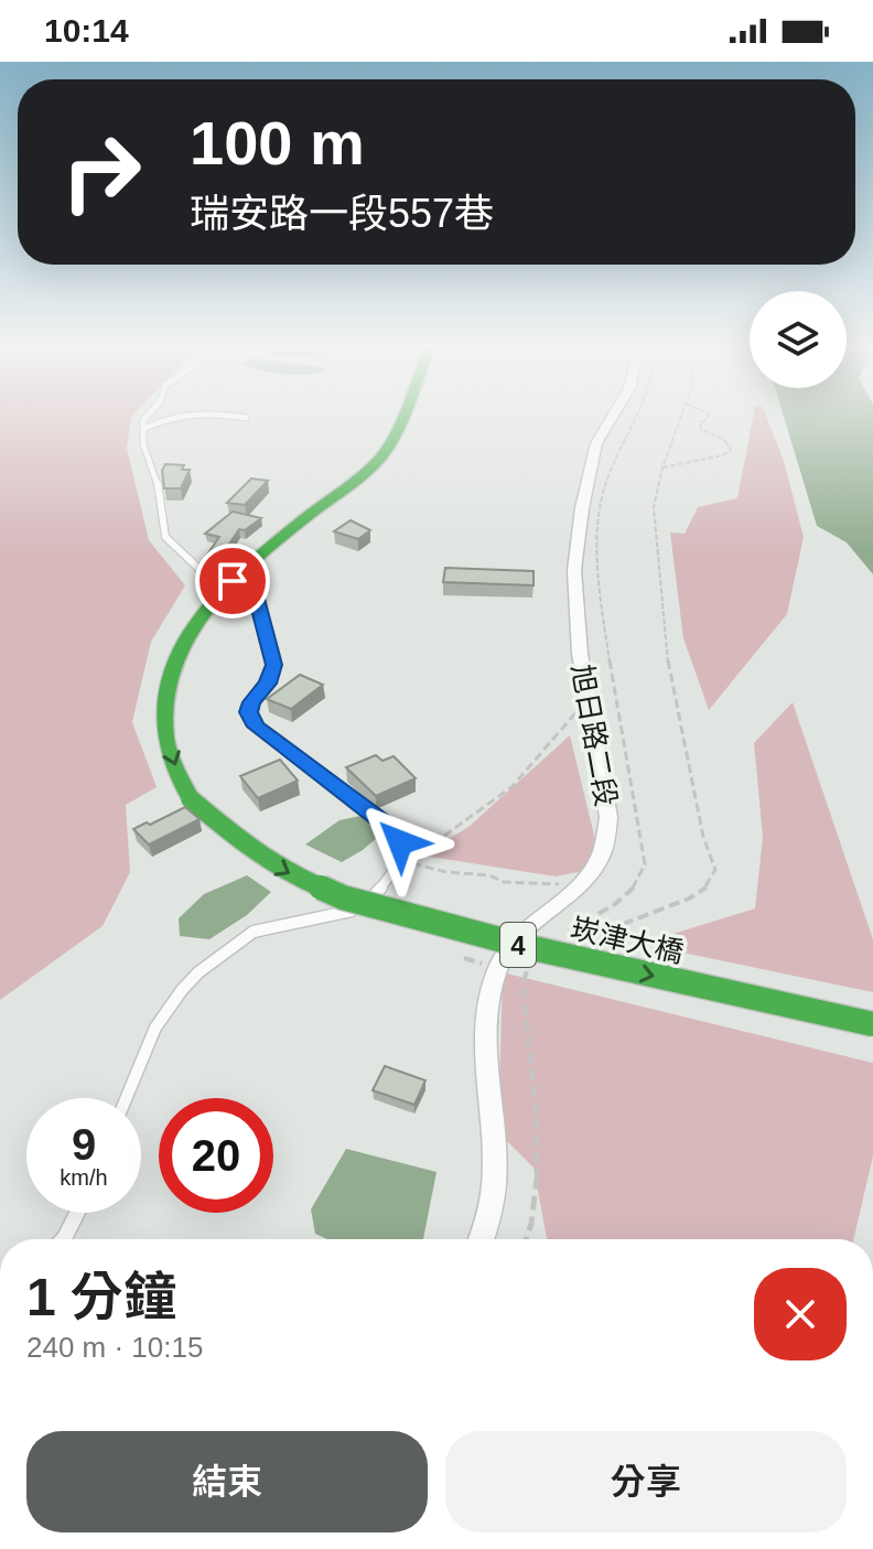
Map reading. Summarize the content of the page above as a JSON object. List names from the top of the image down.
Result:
{
  "streets": {
    "main road": ["崁津大橋", "4"],
    "street": ["旭日路二段"]
  },
  "crossings": [
    ["崁津大橋", "4"]
  ],
  "page": {
    "status": "10:14",
    "turn": ["100 m", "瑞安路一段557巷"],
    "speed": "9 km/h",
    "limit": "20",
    "heading": ["1 分鐘", "240 m · 10:15"],
    "buttons": ["結束", "分享"]
  }
}
